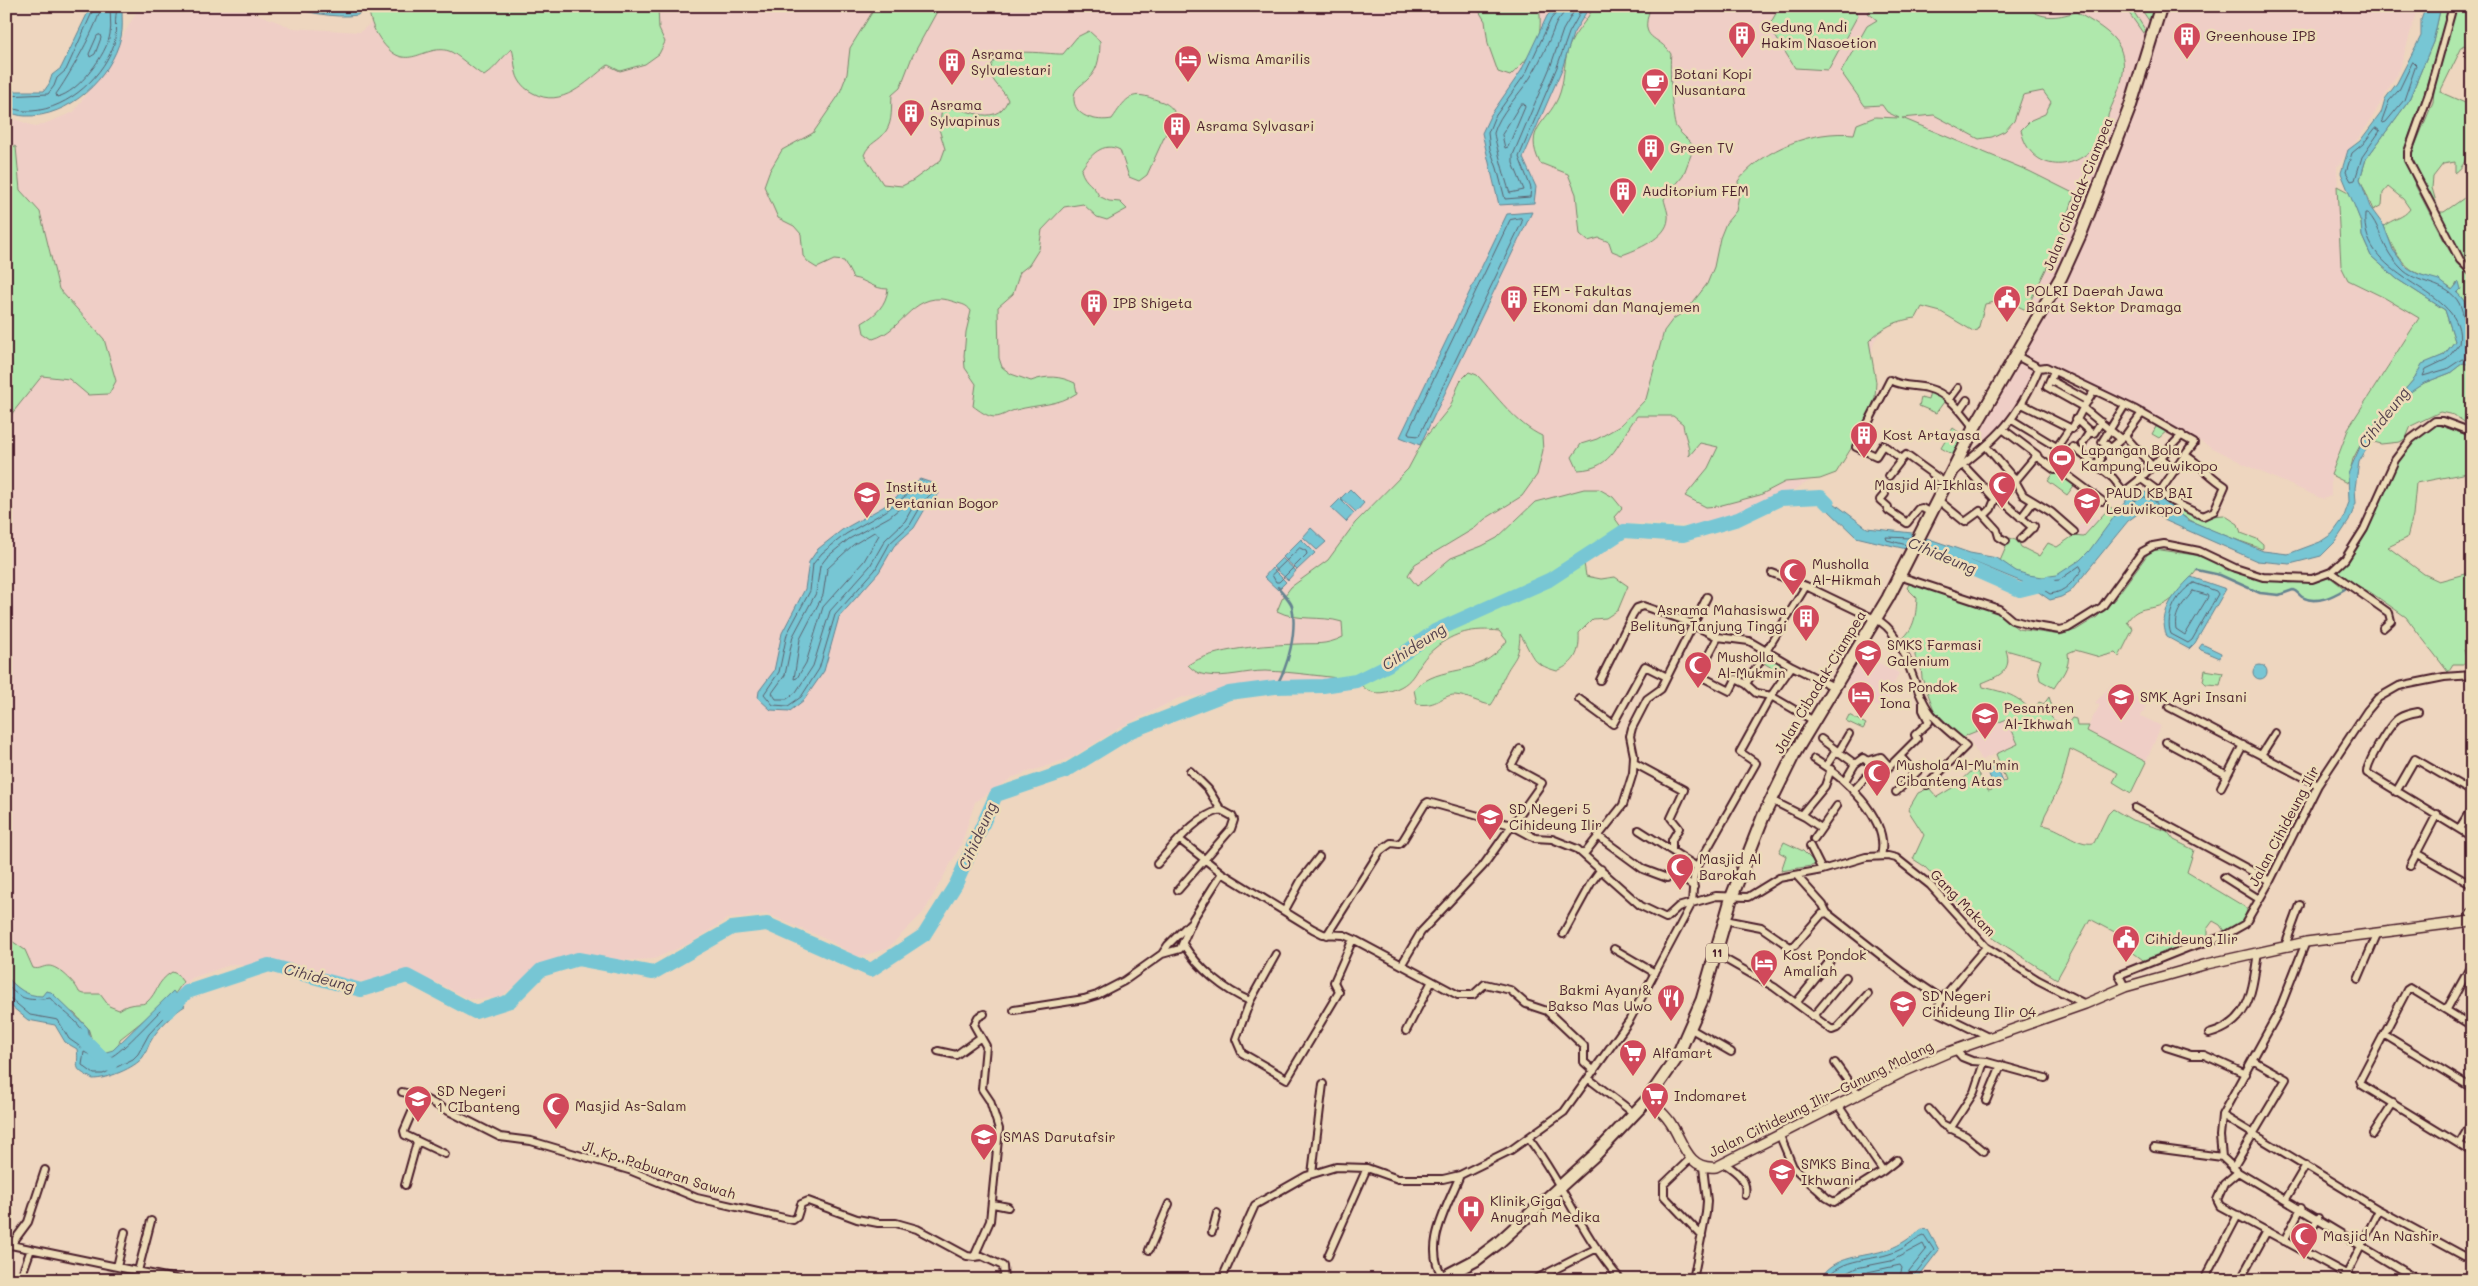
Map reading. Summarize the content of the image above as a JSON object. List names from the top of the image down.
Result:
{
  "streets": {
    "highway": ["Jalan Cibadak-Ciampea", "11"],
    "main road": ["Jalan Cihideung Ilir–Gunung Malang"],
    "street": ["Jalan Cihideung Ilir", "Gang Makam", "Jl. Kp. Pabuaran Sawah"]
  },
  "crossings": [
    ["Jalan Cibadak-Ciampea", "Gang Makam"],
    ["Jalan Cibadak-Ciampea", "Jalan Cihideung Ilir–Gunung Malang"],
    ["Jalan Cihideung Ilir", "Jalan Cihideung Ilir–Gunung Malang"],
    ["Gang Makam", "Jalan Cihideung Ilir–Gunung Malang"]
  ],
  "water": ["Cihideung"],
  "places": {
    "building": [
      "Gedung Andi Hakim Nasoetion",
      "Greenhouse IPB",
      "Asrama Sylvalestari",
      "Asrama Sylvapinus",
      "Asrama Sylvasari",
      "Green TV",
      "Auditorium FEM",
      "FEM - Fakultas Ekonomi dan Manajemen",
      "IPB Shigeta",
      "Kost Artayasa",
      "Asrama Mahasiswa Belitung Tanjung Tinggi"
    ],
    "hotel": ["Wisma Amarilis", "Kos Pondok Iona", "Kost Pondok Amaliah"],
    "cafe": ["Botani Kopi Nusantara"],
    "public building": ["POLRI Daerah Jawa Barat Sektor Dramaga", "Cihideung Ilir"],
    "sports": ["Lapangan Bola Kampung Leuwikopo"],
    "mosque": [
      "Masjid Al-Ikhlas",
      "Musholla Al-Hikmah",
      "Musholla Al-Mukmin",
      "Mushola Al-Mu'min Cibanteng Atas",
      "Masjid Al Barokah",
      "Masjid As-Salam",
      "Masjid An Nashir"
    ],
    "school or university": [
      "Institut Pertanian Bogor",
      "PAUD KB BAI Leuiwikopo",
      "SMKS Farmasi Galenium",
      "SMK Agri Insani",
      "Pesantren Al-Ikhwah",
      "SD Negeri 5 Cihideung Ilir",
      "SD Negeri Cihideung Ilir 04",
      "SD Negeri 1 CIbanteng",
      "SMAS Darutafsir",
      "SMKS Bina Ikhwani"
    ],
    "restaurant": ["Bakmi Ayan & Bakso Mas Uwo"],
    "supermarket": ["Alfamart", "Indomaret"],
    "hospital": ["Klinik Giga Anugrah Medika"]
  }
}
